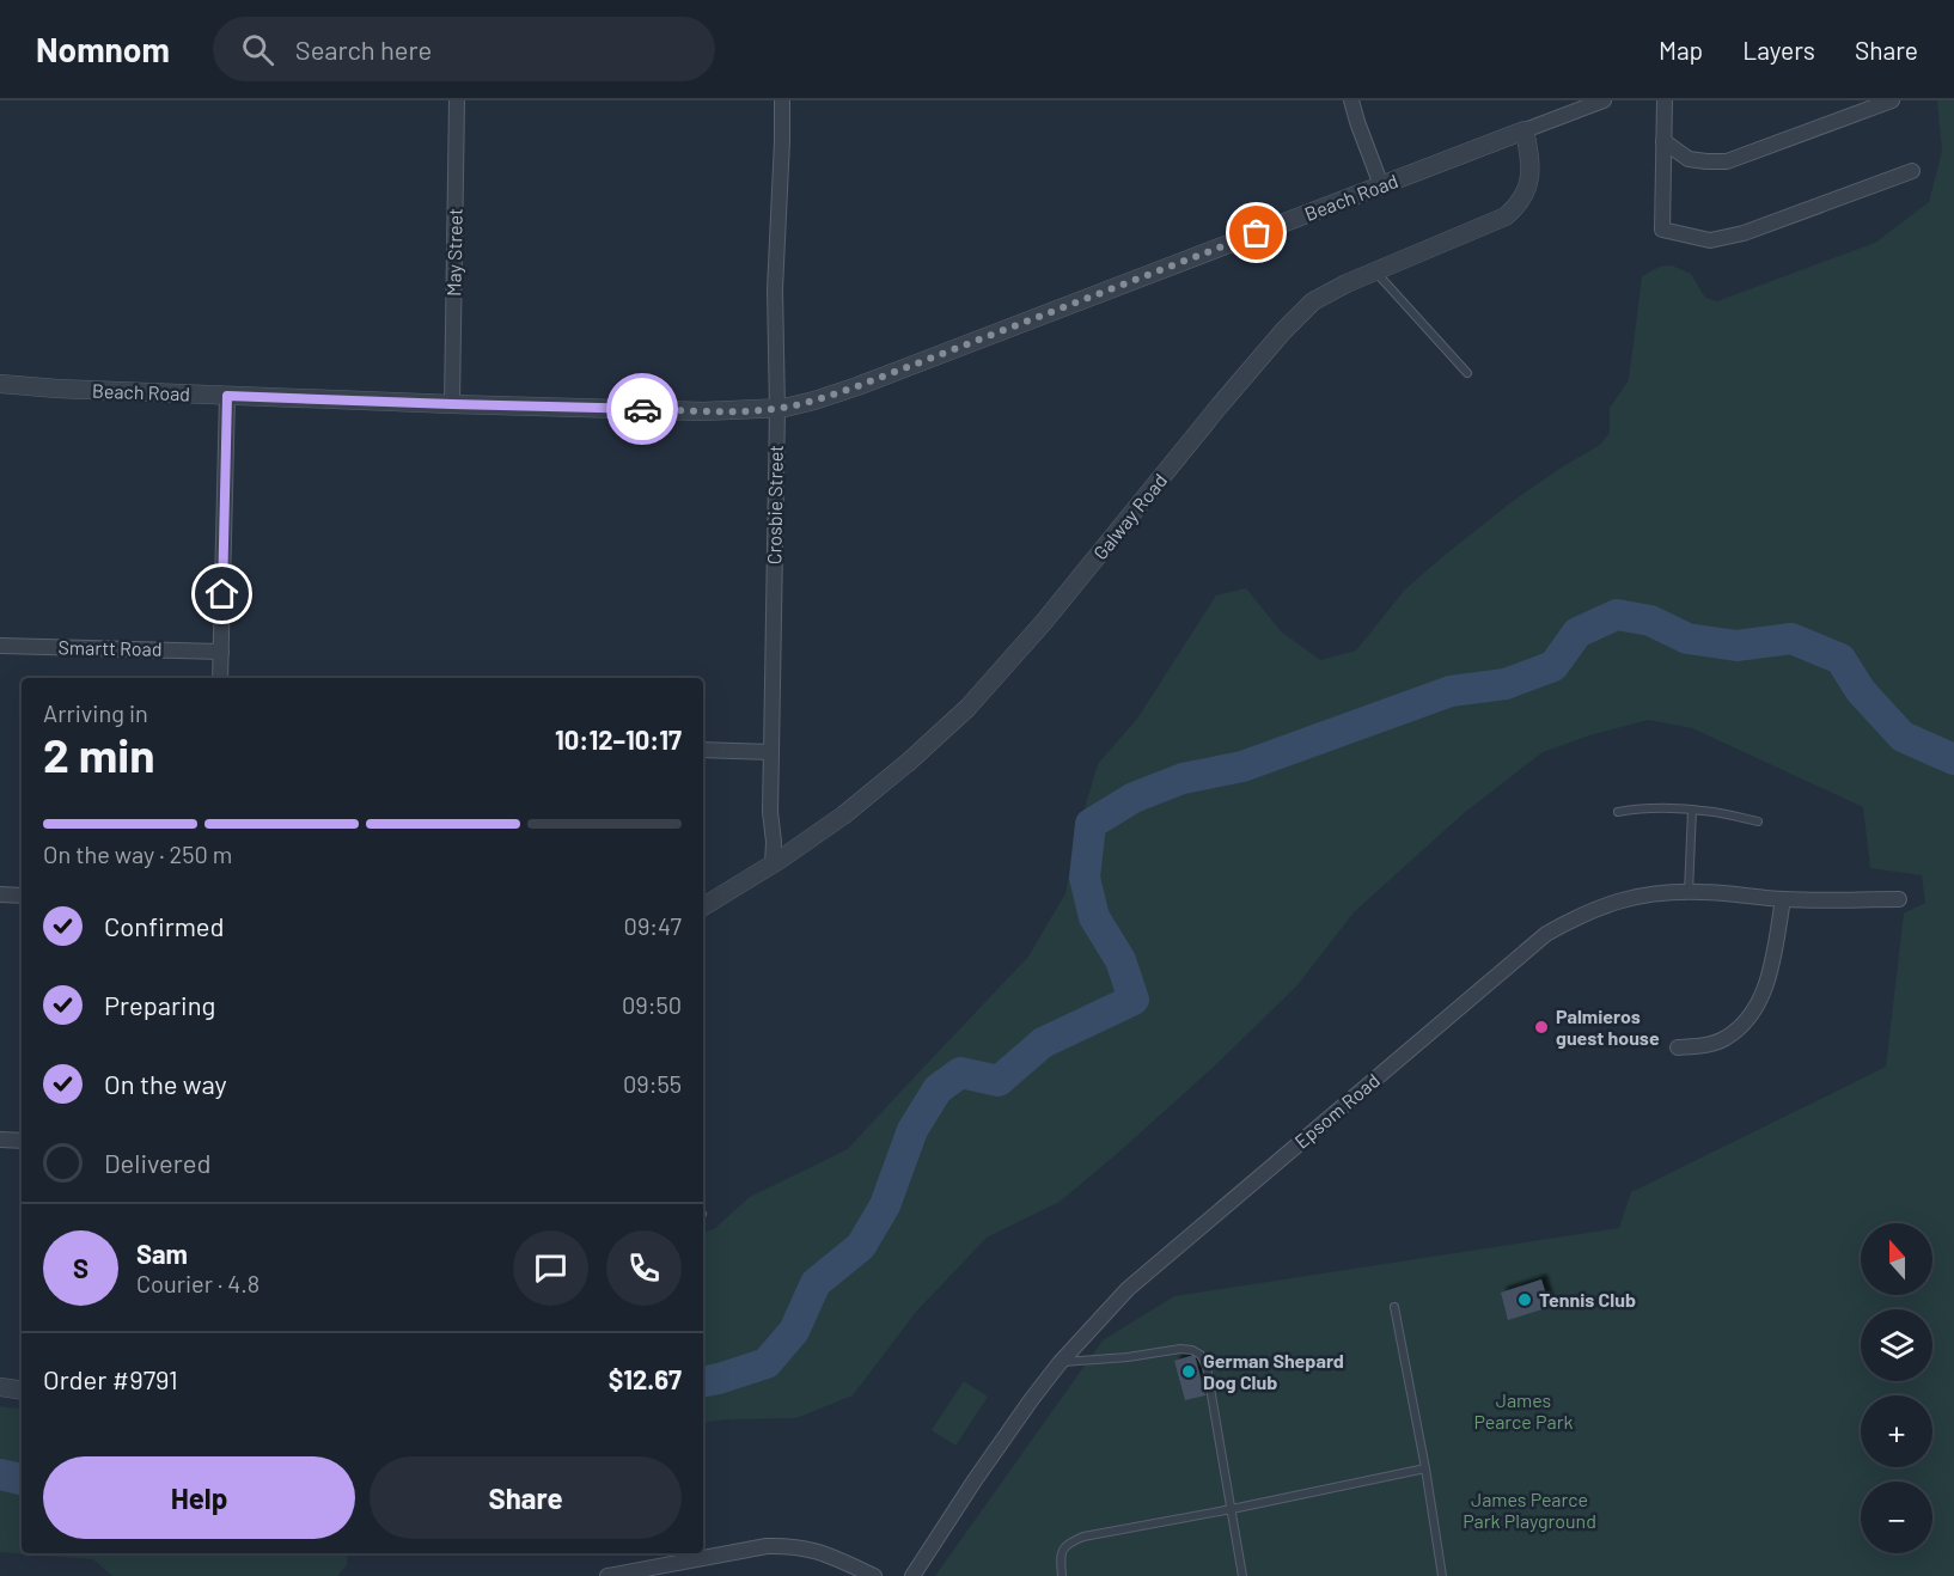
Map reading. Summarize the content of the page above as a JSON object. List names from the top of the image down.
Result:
{
  "streets": {
    "street": [
      "Beach Road",
      "May Street",
      "Crosbie Street",
      "Galway Road",
      "Smartt Road",
      "Epsom Road"
    ]
  },
  "crossings": [
    ["Beach Road", "May Street"],
    ["Beach Road", "Crosbie Street"],
    ["Beach Road", "Galway Road"],
    ["Crosbie Street", "Galway Road"]
  ],
  "parks": ["James Pearce Park", "James Pearce Park Playground"],
  "places": ["Palmieros guest house", "Tennis Club", "German Shepard Dog Club"],
  "north": "top",
  "page": {
    "header": "Nomnom",
    "search": "Search here",
    "nav": ["Map", "Layers", "Share"],
    "heading": ["2 min", "Arriving in", "10:12–10:17"],
    "panel": [
      "Sam",
      "Courier · 4.8",
      "Order #9791",
      "$12.67"
    ],
    "bar": "On the way · 250 m",
    "list": [
      ["Confirmed", "09:47"],
      ["Preparing", "09:50"],
      ["On the way", "09:55"],
      "Delivered"
    ],
    "map_buttons": ["+", "−"],
    "round": "S",
    "buttons": ["Help", "Share"]
  }
}
